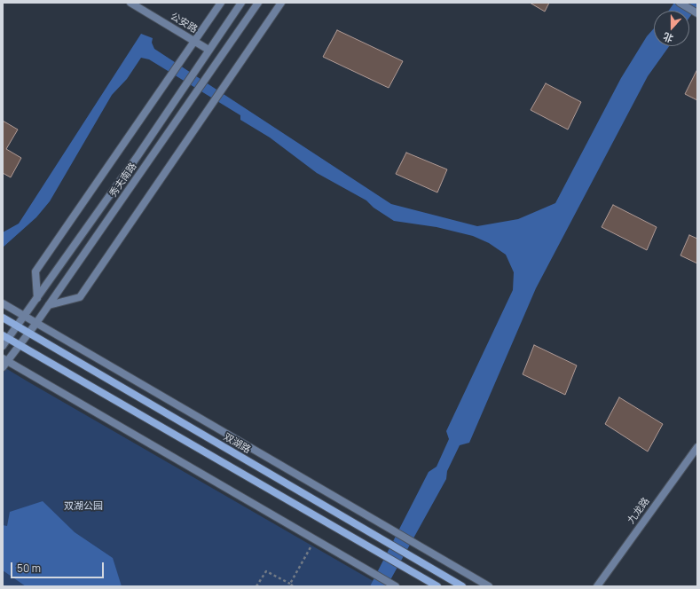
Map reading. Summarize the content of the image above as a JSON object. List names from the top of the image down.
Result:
{
  "streets": {
    "main road": ["双湖路"],
    "street": ["公安路", "秀夫南路", "九龙路"]
  },
  "crossings": [
    ["公安路", "秀夫南路"],
    ["秀夫南路", "双湖路"]
  ],
  "parks": ["双湖公园"],
  "scale_bar": "50 m",
  "north": "bottom"
}
